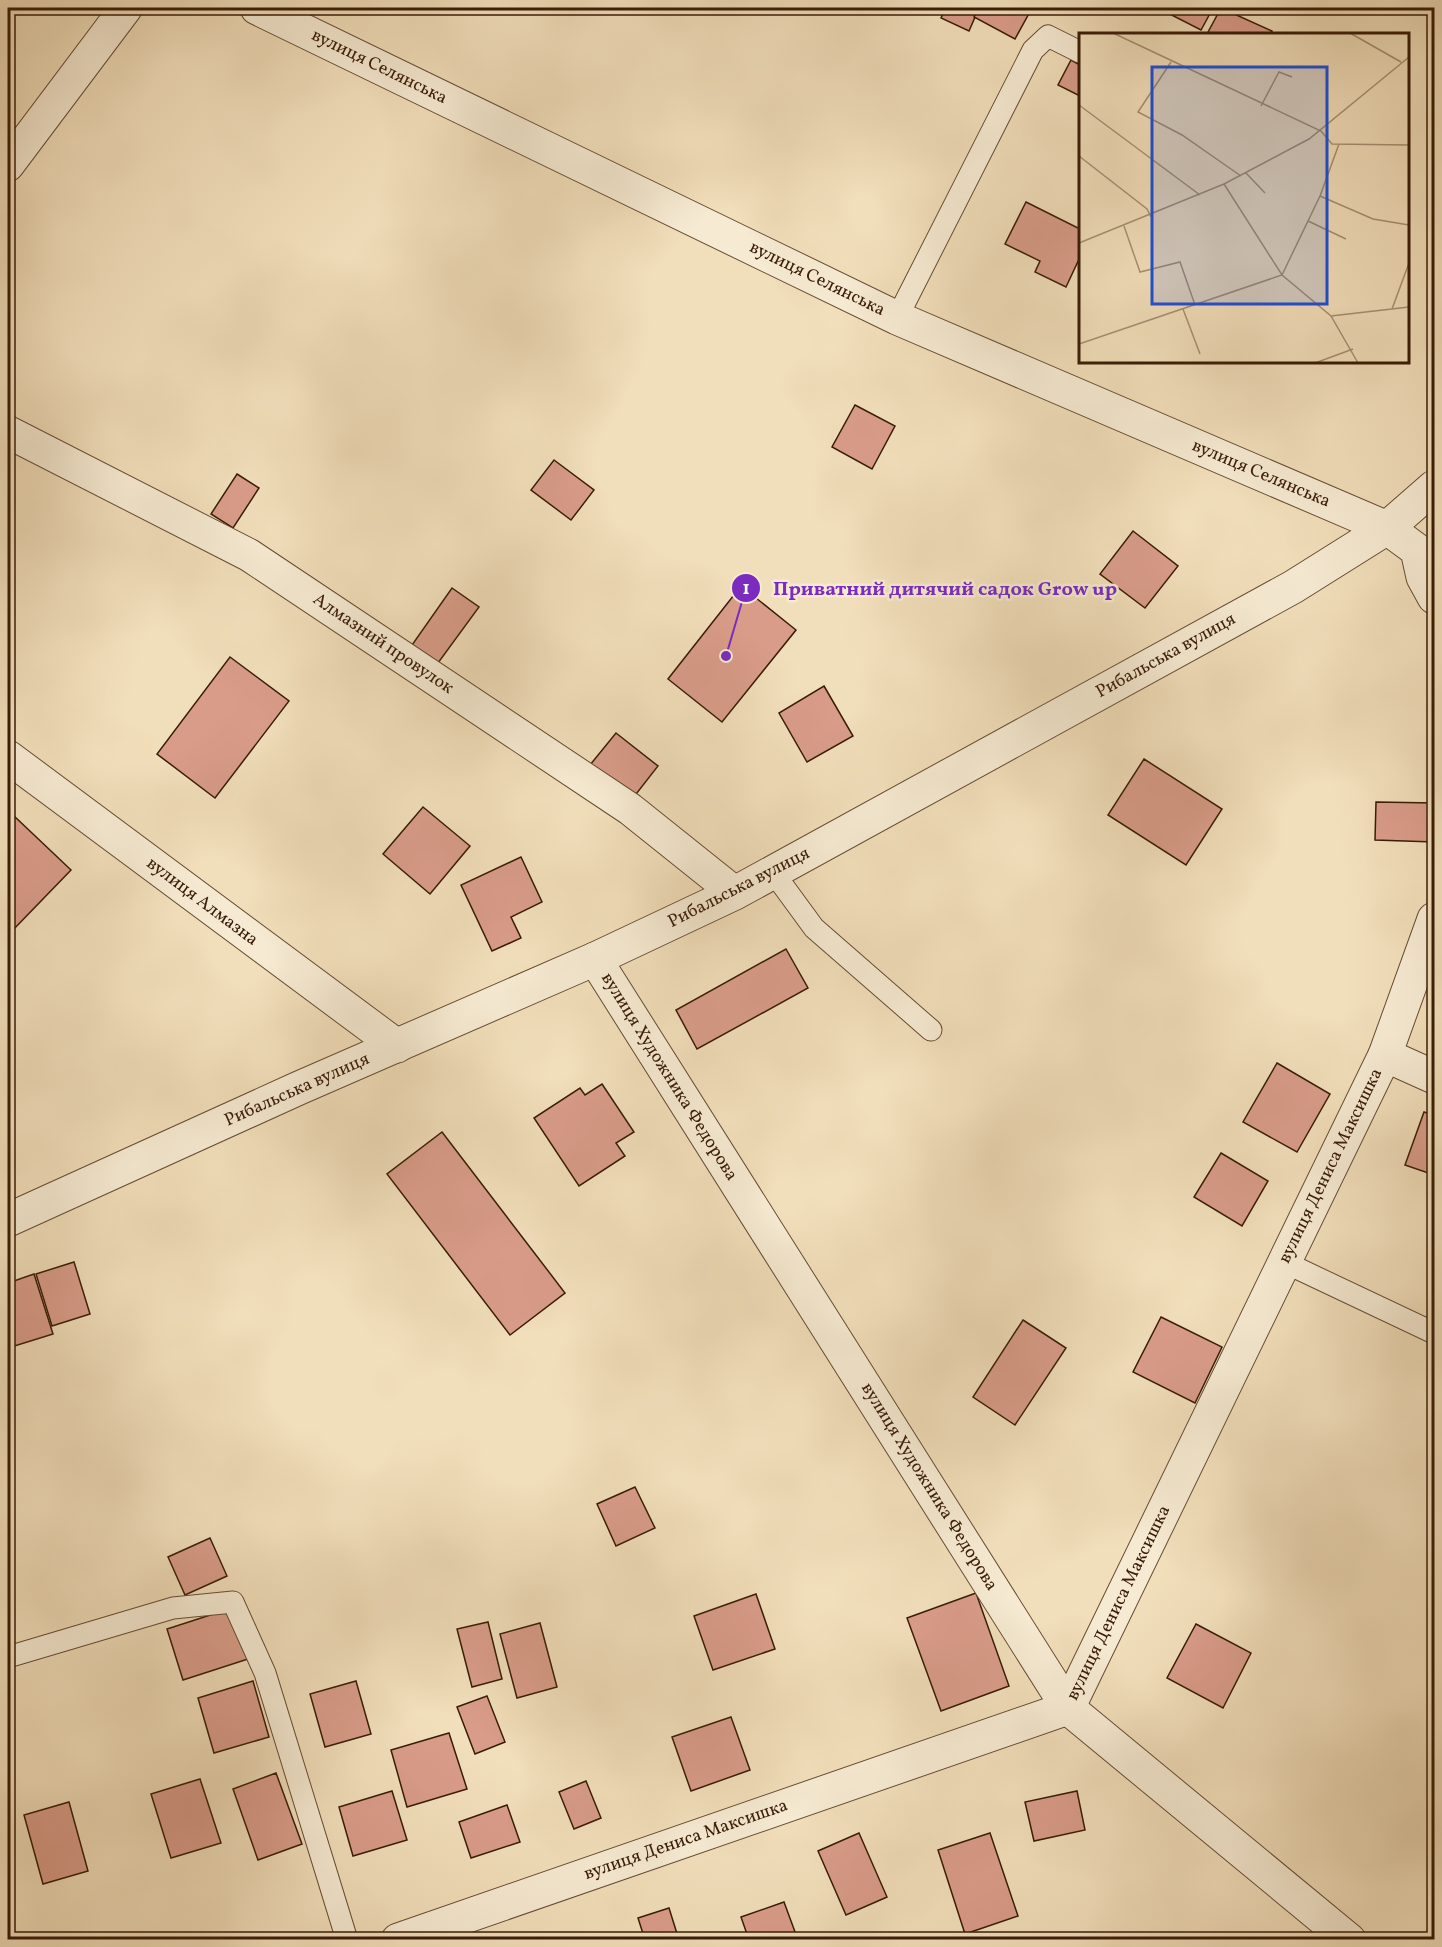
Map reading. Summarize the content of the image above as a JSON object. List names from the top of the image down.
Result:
{
  "streets": {
    "street": [
      "вулиця Селянська",
      "Алмазний провулок",
      "Рибальська вулиця",
      "вулиця Алмазна",
      "вулиця Художника Федорова",
      "вулиця Дениса Максишка"
    ]
  },
  "crossings": [
    ["вулиця Селянська", "Рибальська вулиця"],
    ["Алмазний провулок", "Рибальська вулиця"],
    ["Рибальська вулиця", "вулиця Алмазна"],
    ["Рибальська вулиця", "вулиця Художника Федорова"],
    ["вулиця Художника Федорова", "вулиця Дениса Максишка"]
  ],
  "places": ["Приватний дитячий садок Grow up"]
}
